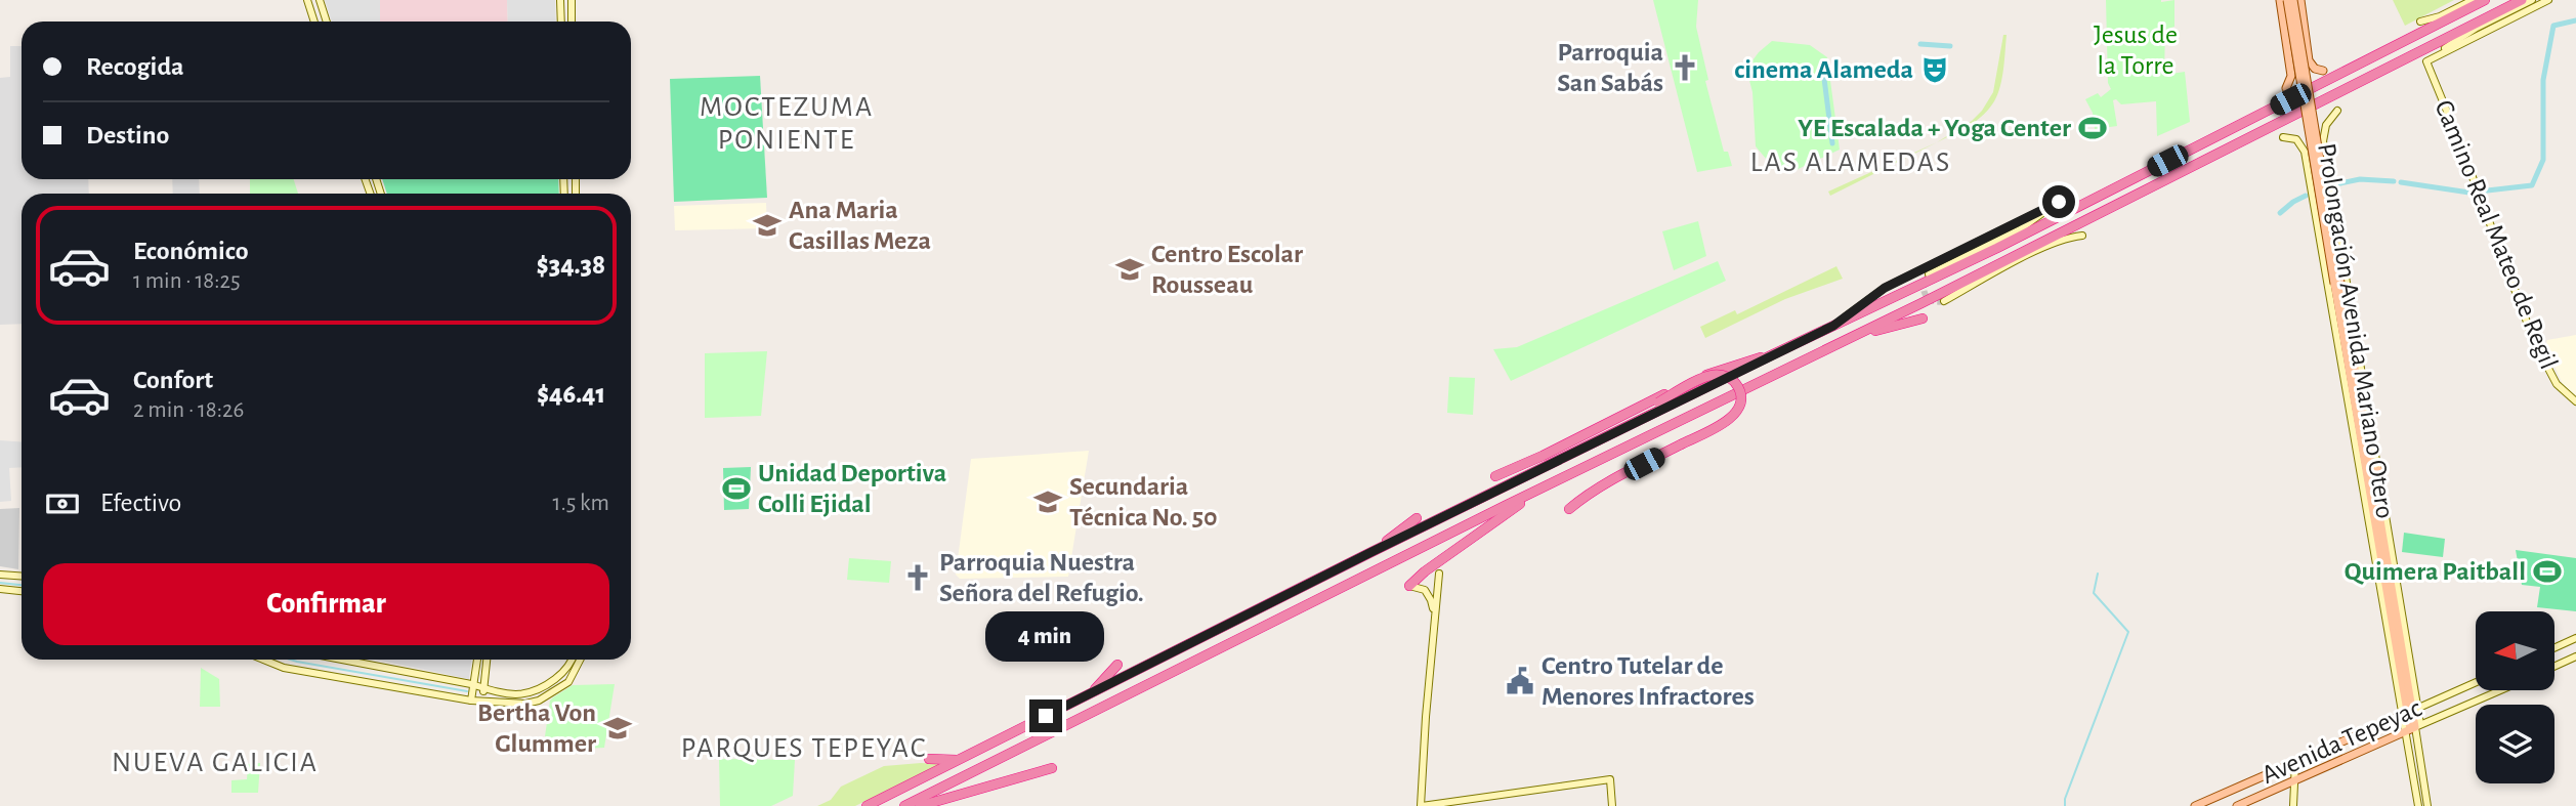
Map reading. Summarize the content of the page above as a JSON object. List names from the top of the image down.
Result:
{
  "streets": {
    "main road": ["Prolongación Avenida Mariano Otero", "Avenida Tepeyac"],
    "street": ["Camino Real Mateo de Regil"]
  },
  "crossings": [
    ["Prolongación Avenida Mariano Otero", "Avenida Tepeyac"]
  ],
  "districts": [
    "MOCTEZUMA PONIENTE",
    "LAS ALAMEDAS",
    "PARQUES TEPEYAC",
    "NUEVA GALICIA"
  ],
  "parks": ["Jesus de la Torre"],
  "places": {
    "church": ["Parroquia San Sabás", "Parroquia Nuestra Señora del Refugio."],
    "theatre": ["cinema Alameda"],
    "sports": ["YE Escalada + Yoga Center", "Unidad Deportiva Colli Ejidal", "Quimera Paitball"],
    "school or university": [
      "Ana Maria Casillas Meza",
      "Centro Escolar Rousseau",
      "Secundaria Técnica No. 50",
      "Bertha Von Glummer"
    ],
    "public building": ["Centro Tutelar de Menores Infractores"]
  },
  "north": "left",
  "page": {
    "banner": ["Recogida", "Destino"],
    "list": [
      {
        "name": "Económico",
        "note": "1 min · 18:25",
        "value": "$34.38"
      },
      {
        "name": "Confort",
        "note": "2 min · 18:26",
        "value": "$46.41"
      }
    ],
    "pay": ["Efectivo", "1.5 km"],
    "buttons": "Confirmar",
    "bubble": "4 min"
  }
}
